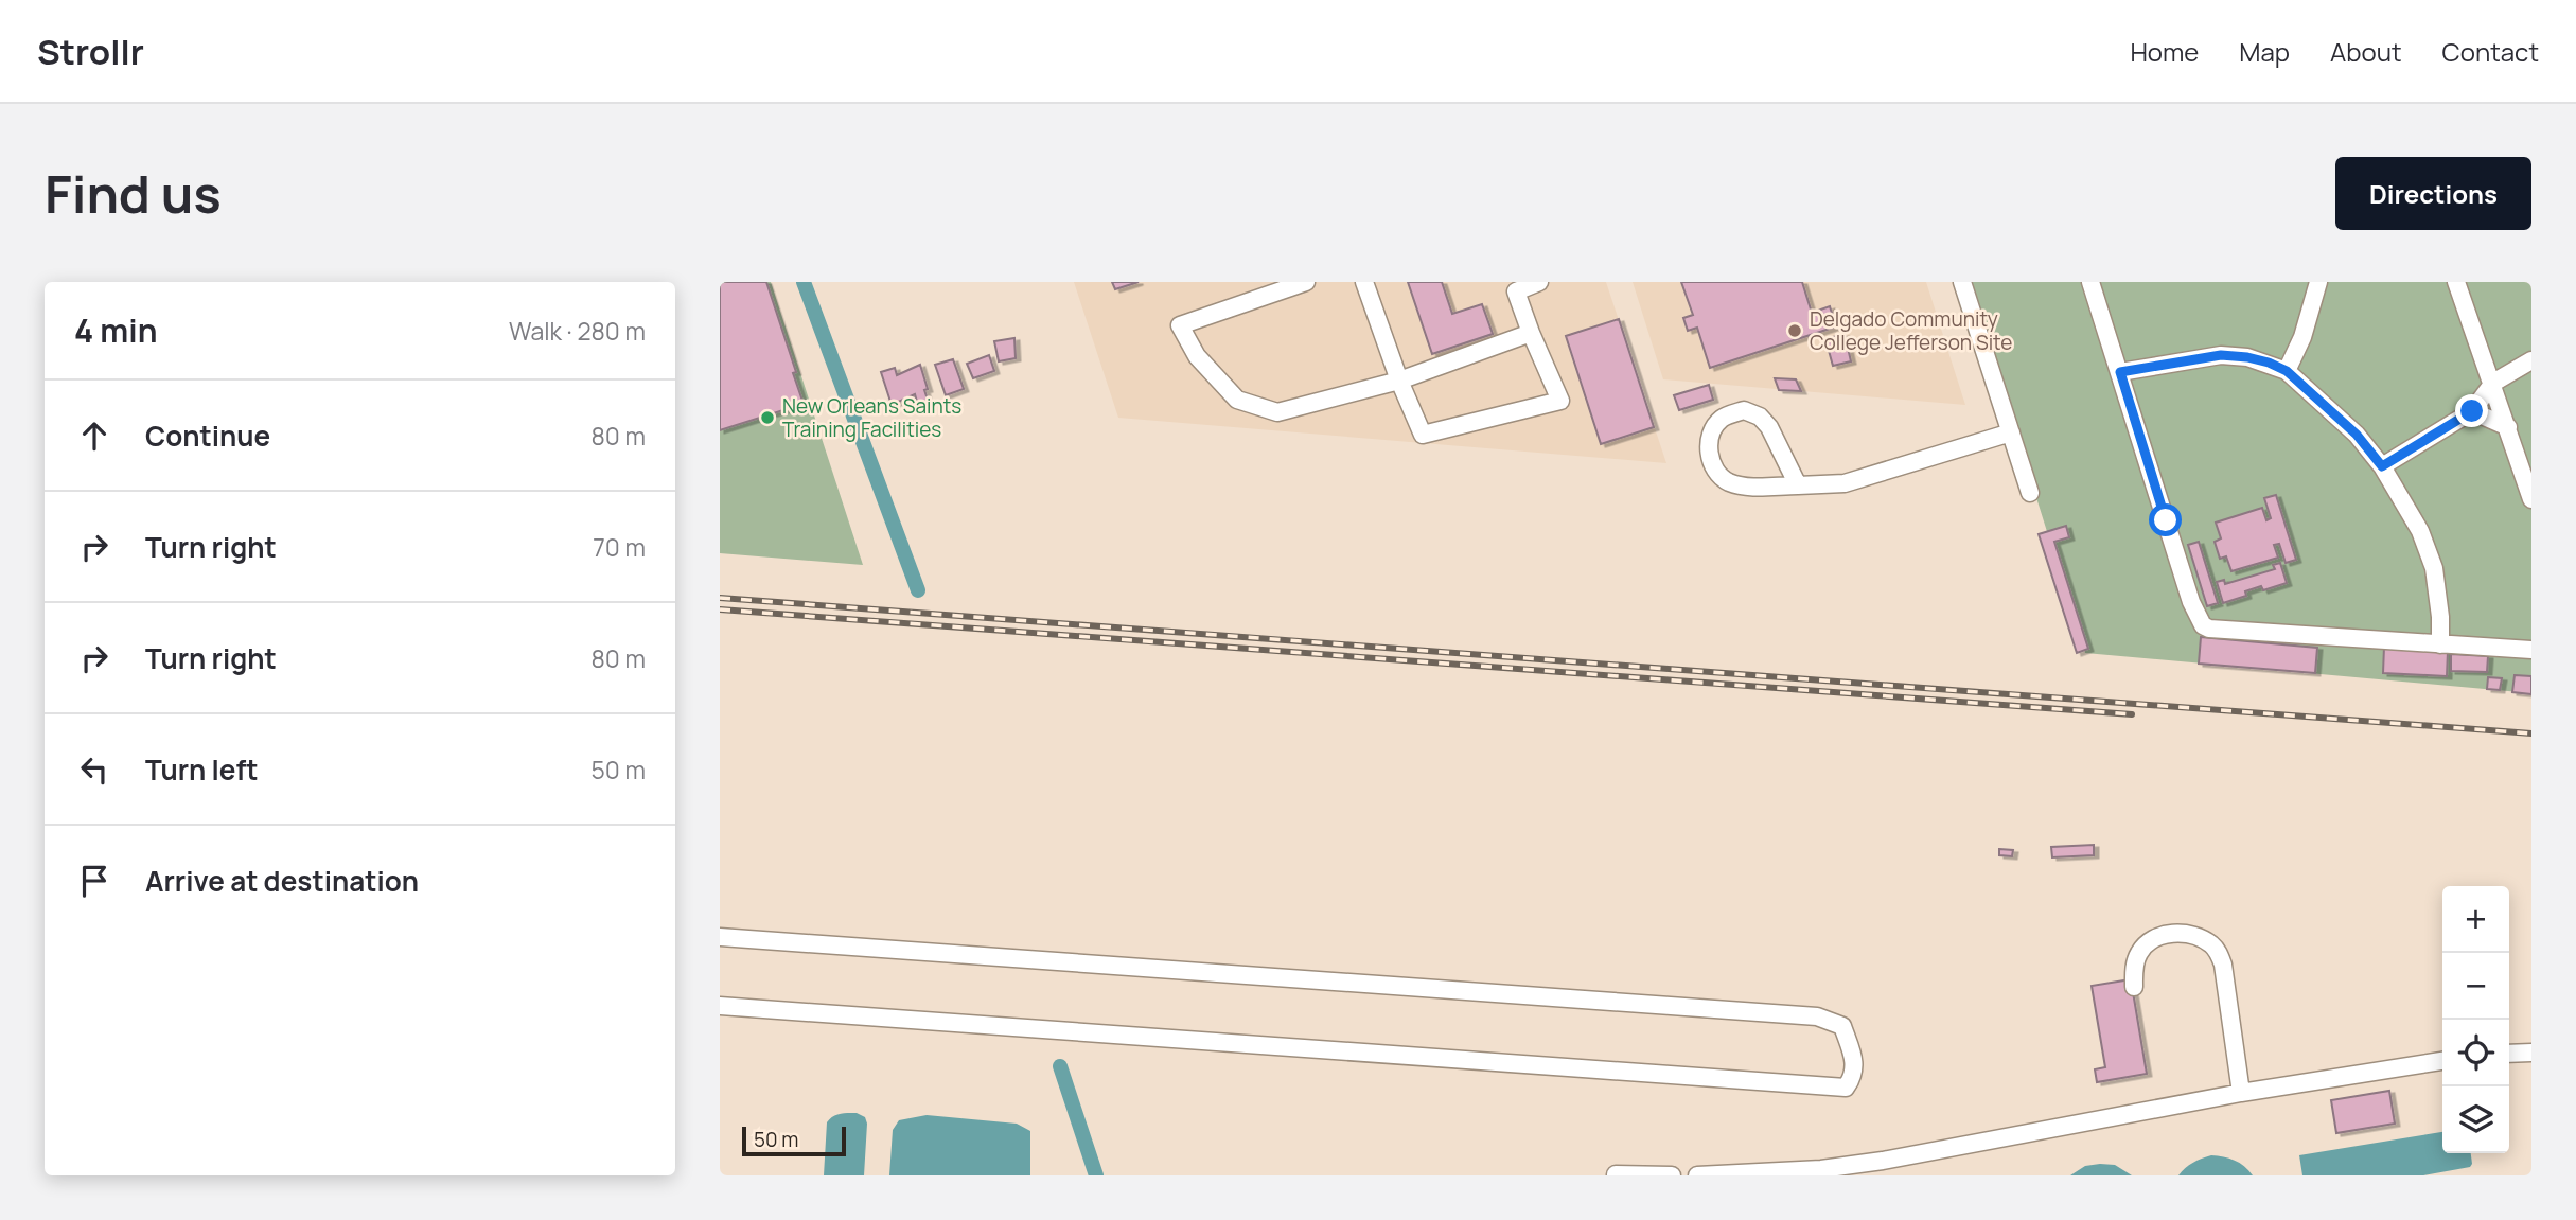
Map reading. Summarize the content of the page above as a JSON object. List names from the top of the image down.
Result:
{
  "places": ["Delgado Community College Jefferson Site", "New Orleans Saints Training Facilities"],
  "scale_bar": "50 m",
  "page": {
    "header": "Strollr",
    "nav": [
      "Home",
      "Map",
      "About",
      "Contact"
    ],
    "buttons": "Directions",
    "title": "Find us",
    "heading": ["4 min", "Walk · 280 m"],
    "list": [
      ["Continue", "80 m"],
      ["Turn right", "70 m"],
      ["Turn right", "80 m"],
      ["Turn left", "50 m"],
      "Arrive at destination"
    ],
    "map_buttons": ["+", "−"],
    "scale": "50 m"
  }
}
